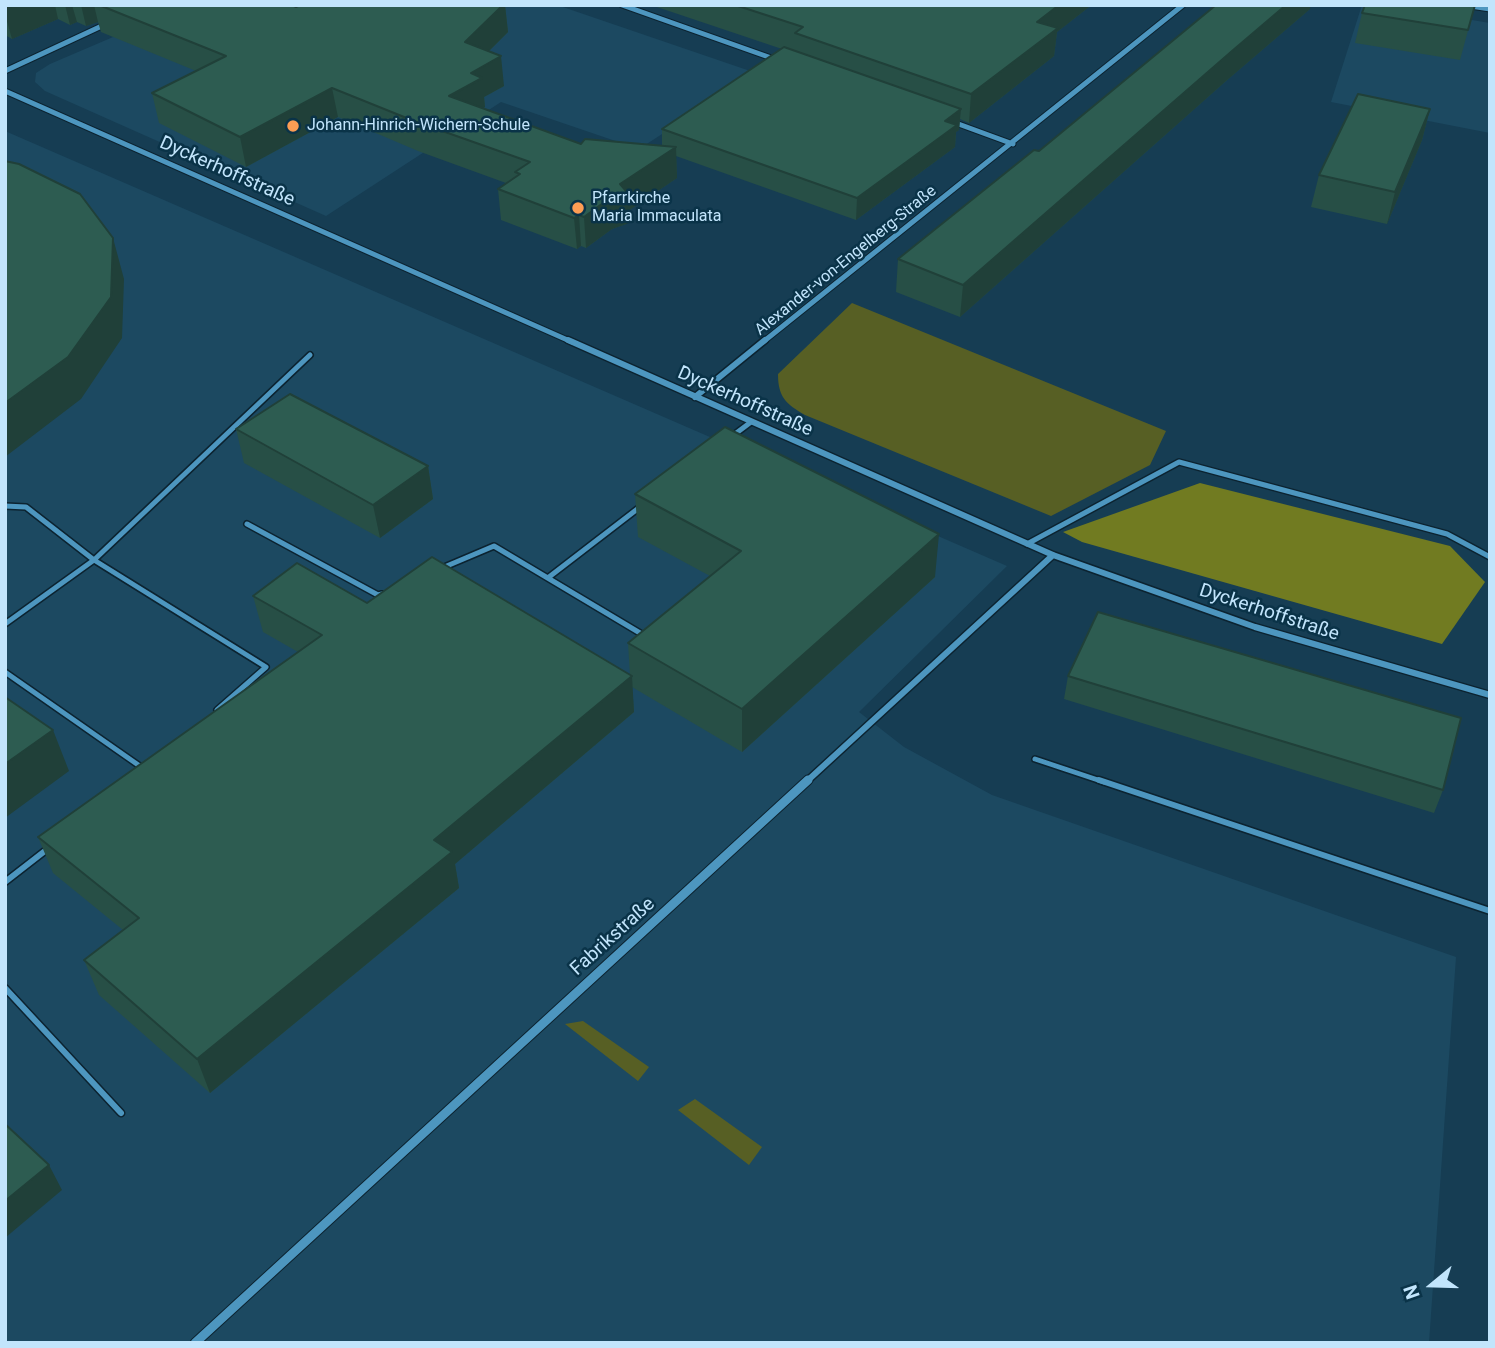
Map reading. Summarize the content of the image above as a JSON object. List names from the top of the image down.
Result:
{
  "streets": {
    "street": ["Dyckerhoffstraße", "Alexander-von-Engelberg-Straße", "Fabrikstraße"]
  },
  "crossings": [
    ["Dyckerhoffstraße", "Alexander-von-Engelberg-Straße"],
    ["Dyckerhoffstraße", "Fabrikstraße"]
  ],
  "places": ["Johann-Hinrich-Wichern-Schule", "Pfarrkirche Maria Immaculata"],
  "north": "left"
}
